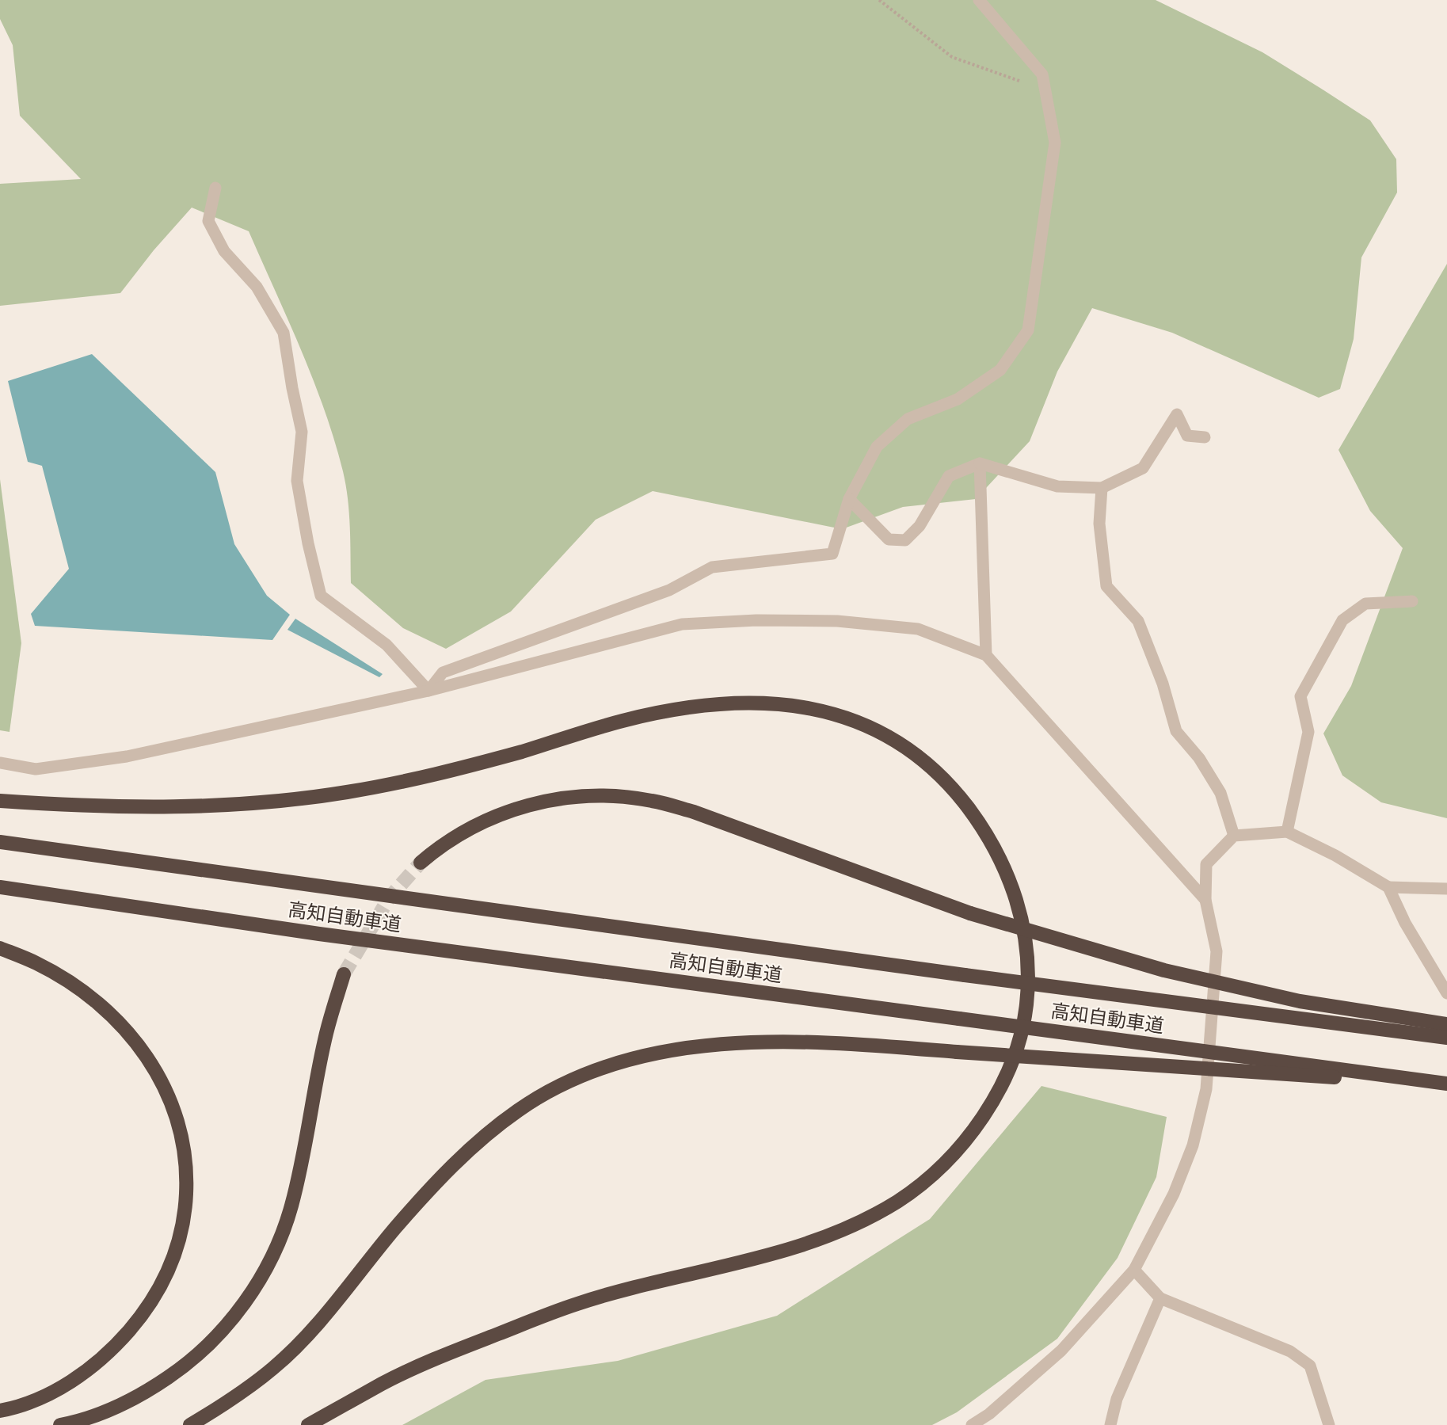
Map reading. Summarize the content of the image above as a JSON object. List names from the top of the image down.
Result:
{
  "streets": {
    "highway": ["高知自動車道"]
  }
}
